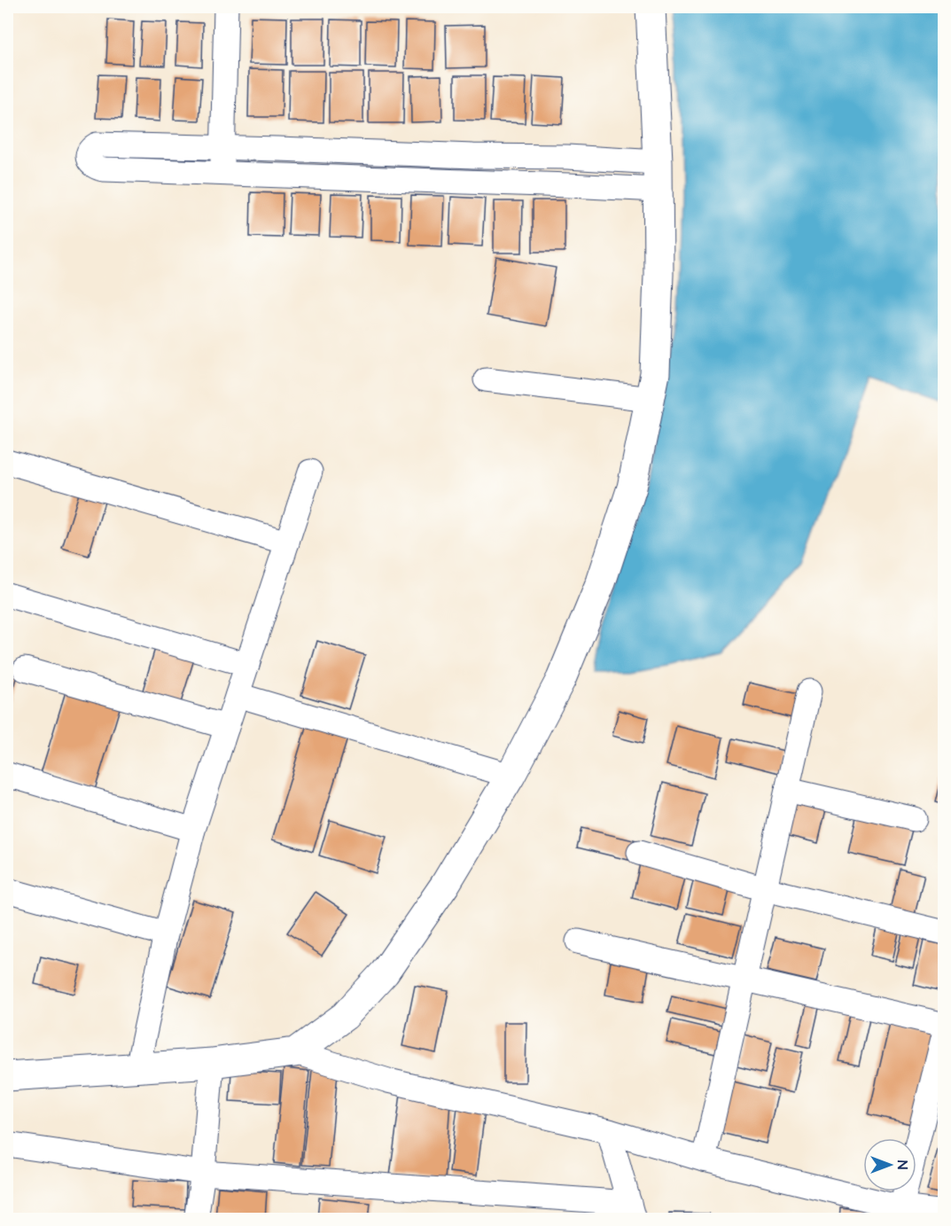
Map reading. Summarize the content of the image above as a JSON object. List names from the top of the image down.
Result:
{
  "north": "right"
}
